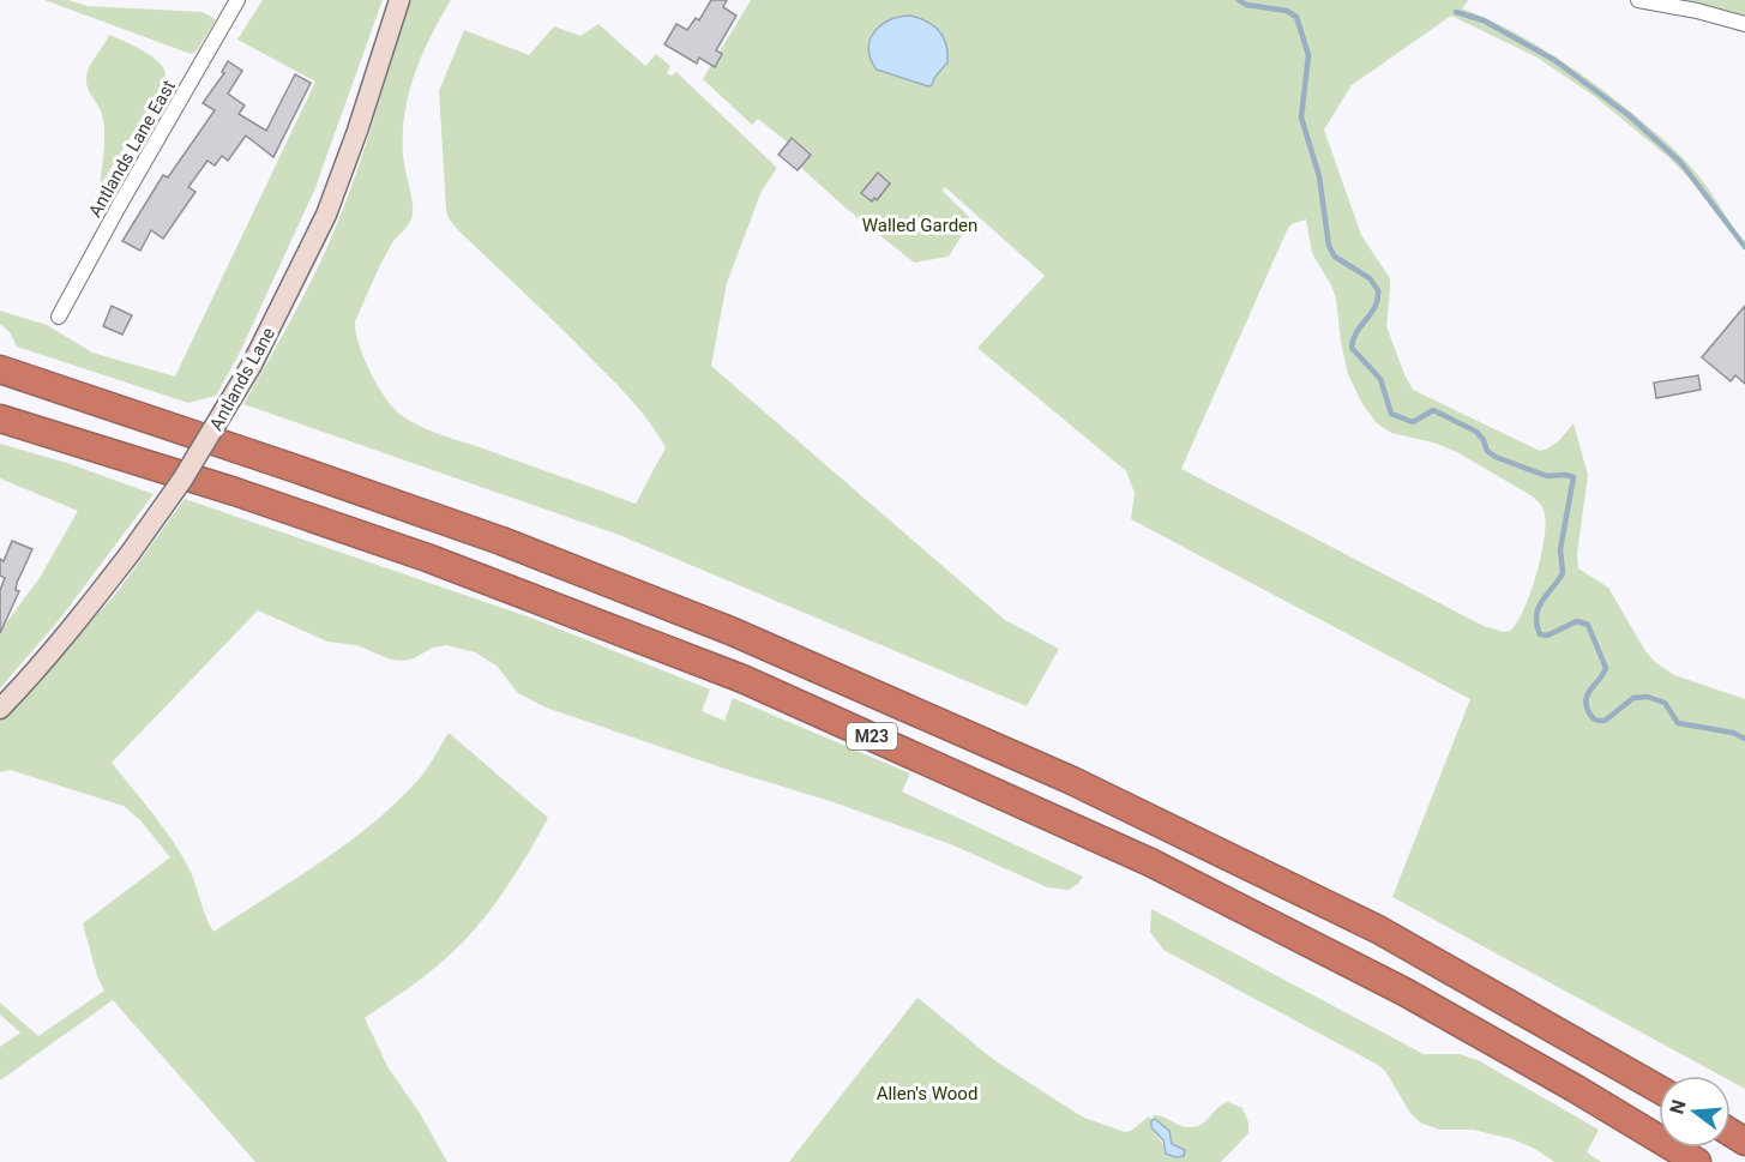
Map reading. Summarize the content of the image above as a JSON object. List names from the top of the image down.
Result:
{
  "streets": {
    "highway": ["M23"],
    "main road": ["Antlands Lane"],
    "street": ["Antlands Lane East"]
  },
  "parks": ["Walled Garden", "Allen's Wood"],
  "north": "left"
}
